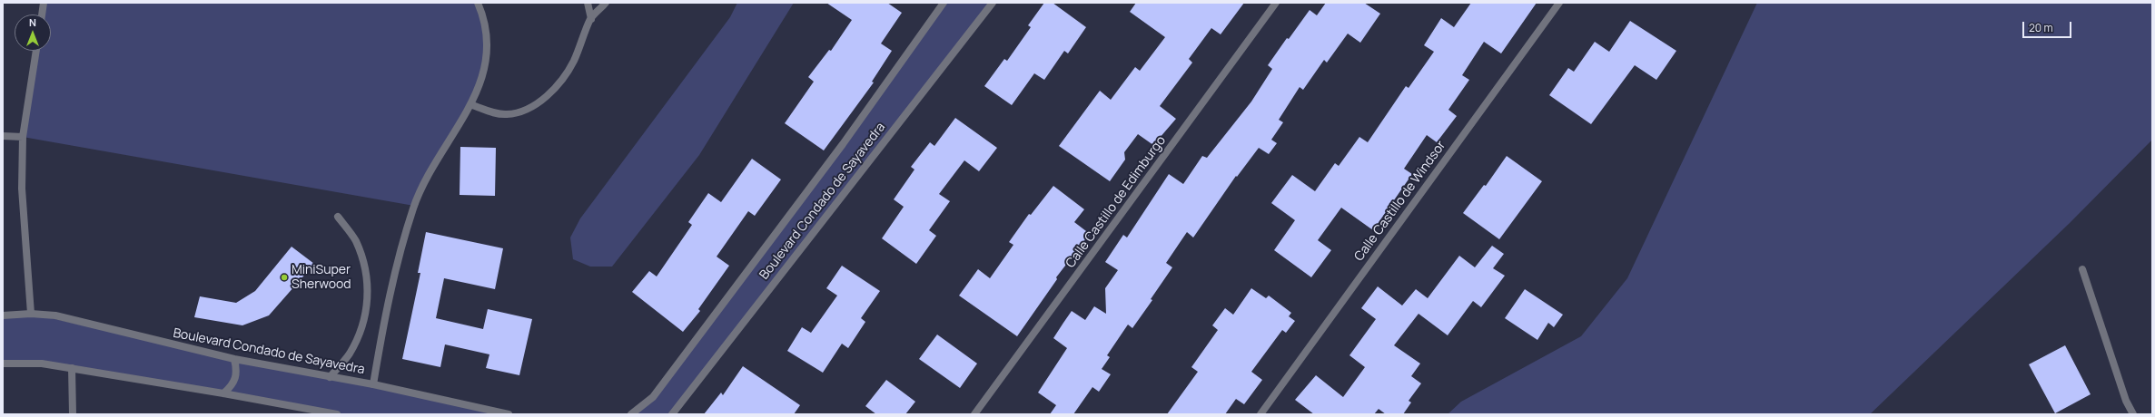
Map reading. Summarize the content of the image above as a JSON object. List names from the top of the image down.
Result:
{
  "streets": {
    "street": ["Boulevard Condado de Sayavedra", "Calle Castillo de Windsor", "Calle Castillo de Edimburgo"]
  },
  "places": ["MiniSuper Sherwood"],
  "scale_bar": "20 m",
  "north": "top"
}
